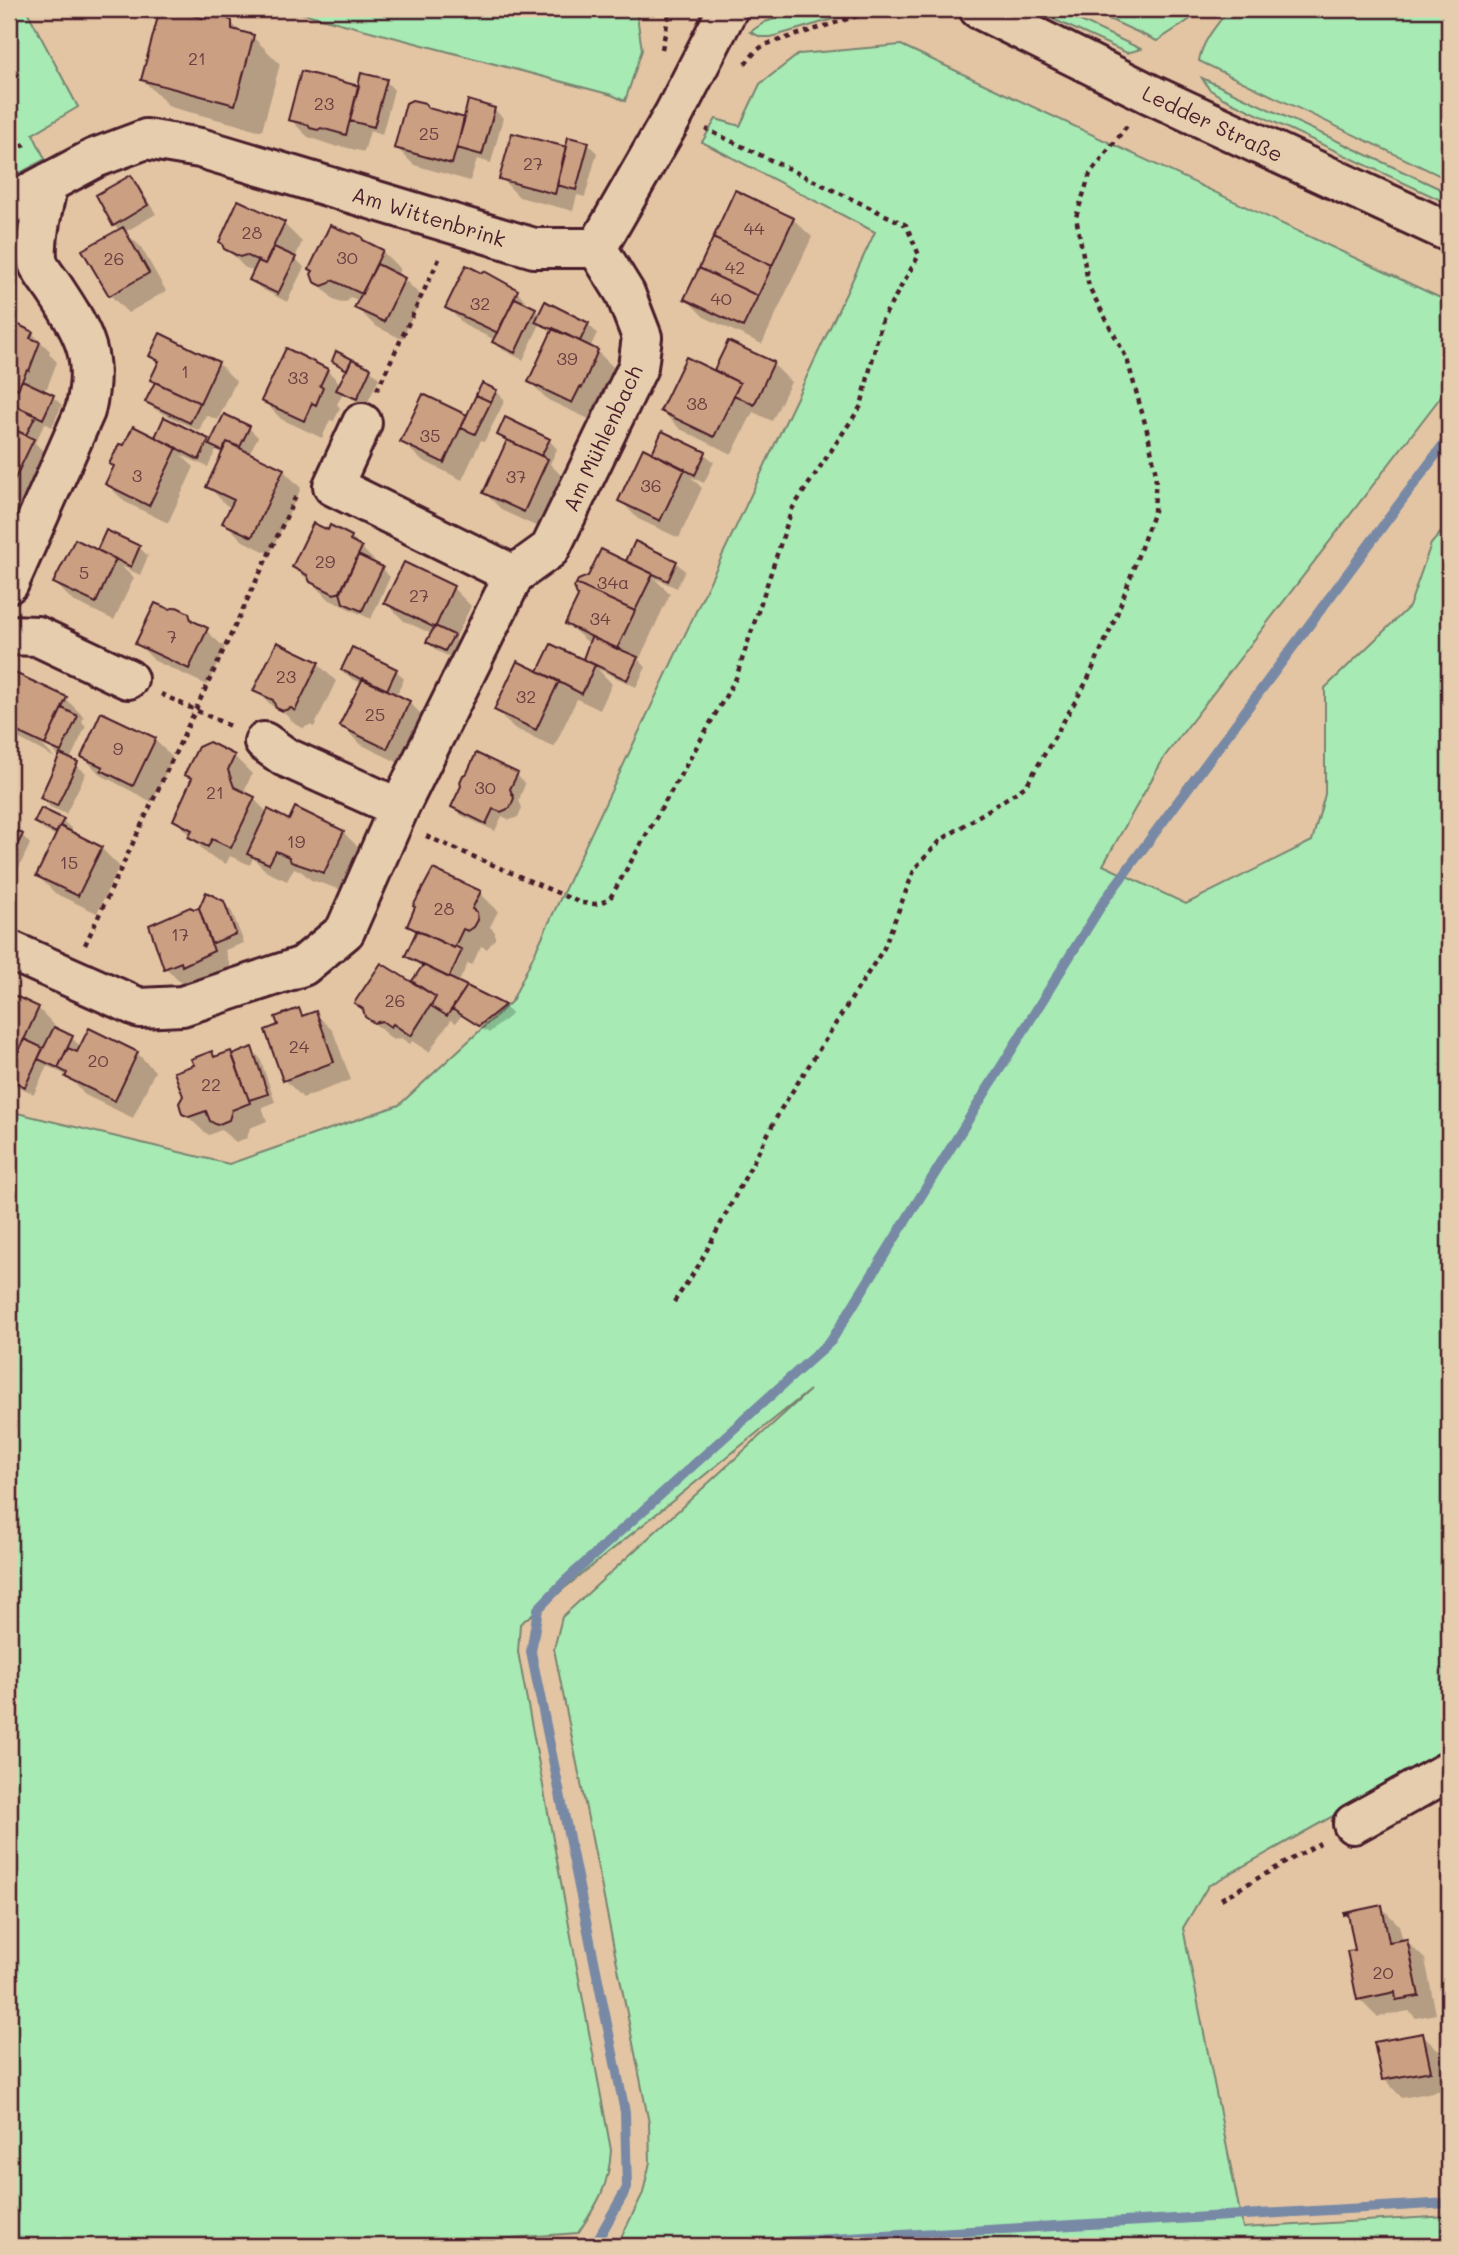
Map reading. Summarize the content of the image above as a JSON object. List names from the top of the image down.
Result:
{
  "streets": {
    "street": ["Ledder Straße", "Am Wittenbrink", "Am Mühlenbach"]
  },
  "crossings": [
    ["Am Wittenbrink", "Am Mühlenbach"]
  ],
  "house_numbers": [
    "21",
    "23",
    "25",
    "27",
    "44",
    "28",
    "30",
    "26",
    "42",
    "40",
    "32",
    "39",
    "1",
    "33",
    "38",
    "35",
    "3",
    "37",
    "36",
    "29",
    "5",
    "34a",
    "27",
    "34",
    "7",
    "23",
    "32",
    "25",
    "9",
    "30",
    "21",
    "19",
    "15",
    "28",
    "17",
    "26",
    "24",
    "20",
    "22",
    "20"
  ]
}
